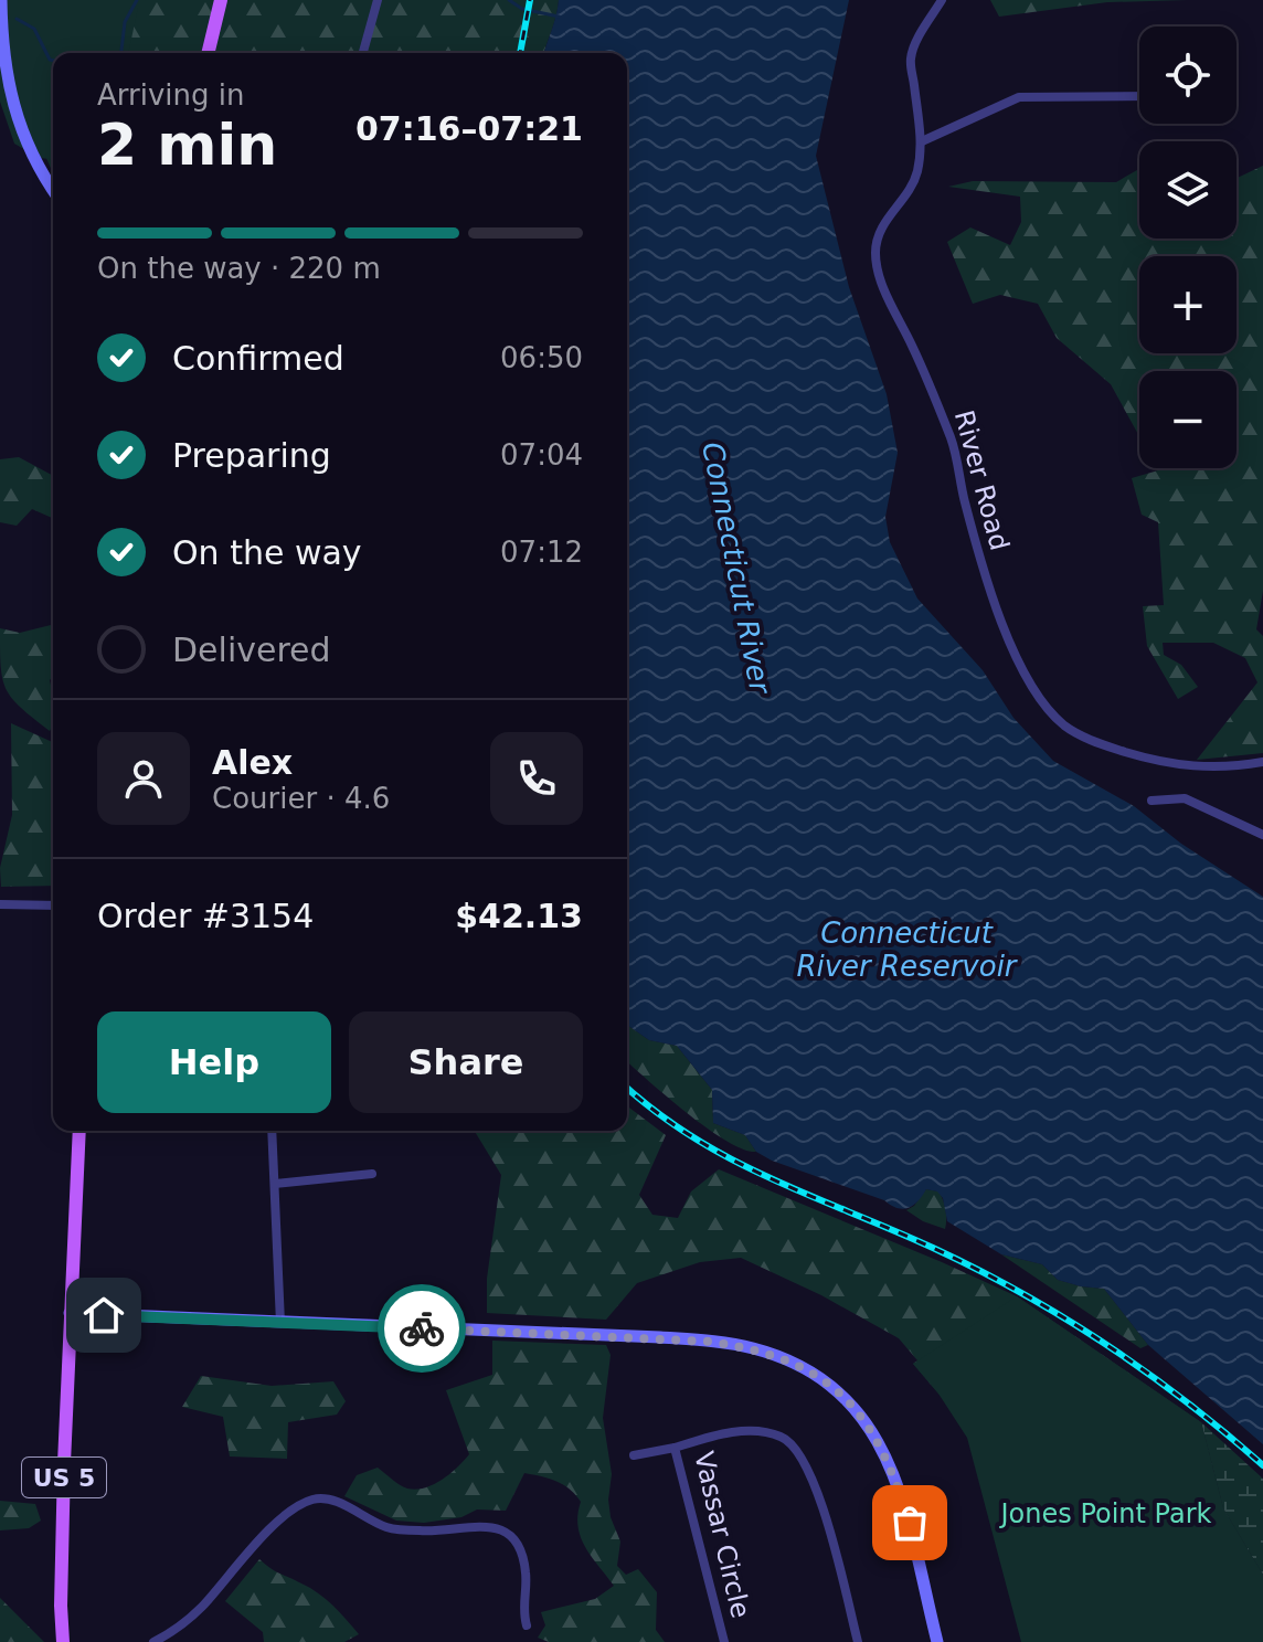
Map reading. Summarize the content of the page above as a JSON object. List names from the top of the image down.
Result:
{
  "streets": {
    "main road": ["US 5"],
    "street": ["River Road", "Vassar Circle"]
  },
  "water": ["Connecticut River", "Connecticut River Reservoir"],
  "parks": ["Jones Point Park"],
  "page": {
    "map_buttons": ["+", "−"],
    "heading": ["2 min", "Arriving in", "07:16–07:21"],
    "panel": [
      "Alex",
      "Courier · 4.6",
      "Order #3154",
      "$42.13"
    ],
    "bar": "On the way · 220 m",
    "list": [
      ["Confirmed", "06:50"],
      ["Preparing", "07:04"],
      ["On the way", "07:12"],
      "Delivered"
    ],
    "buttons": ["Help", "Share"]
  }
}
